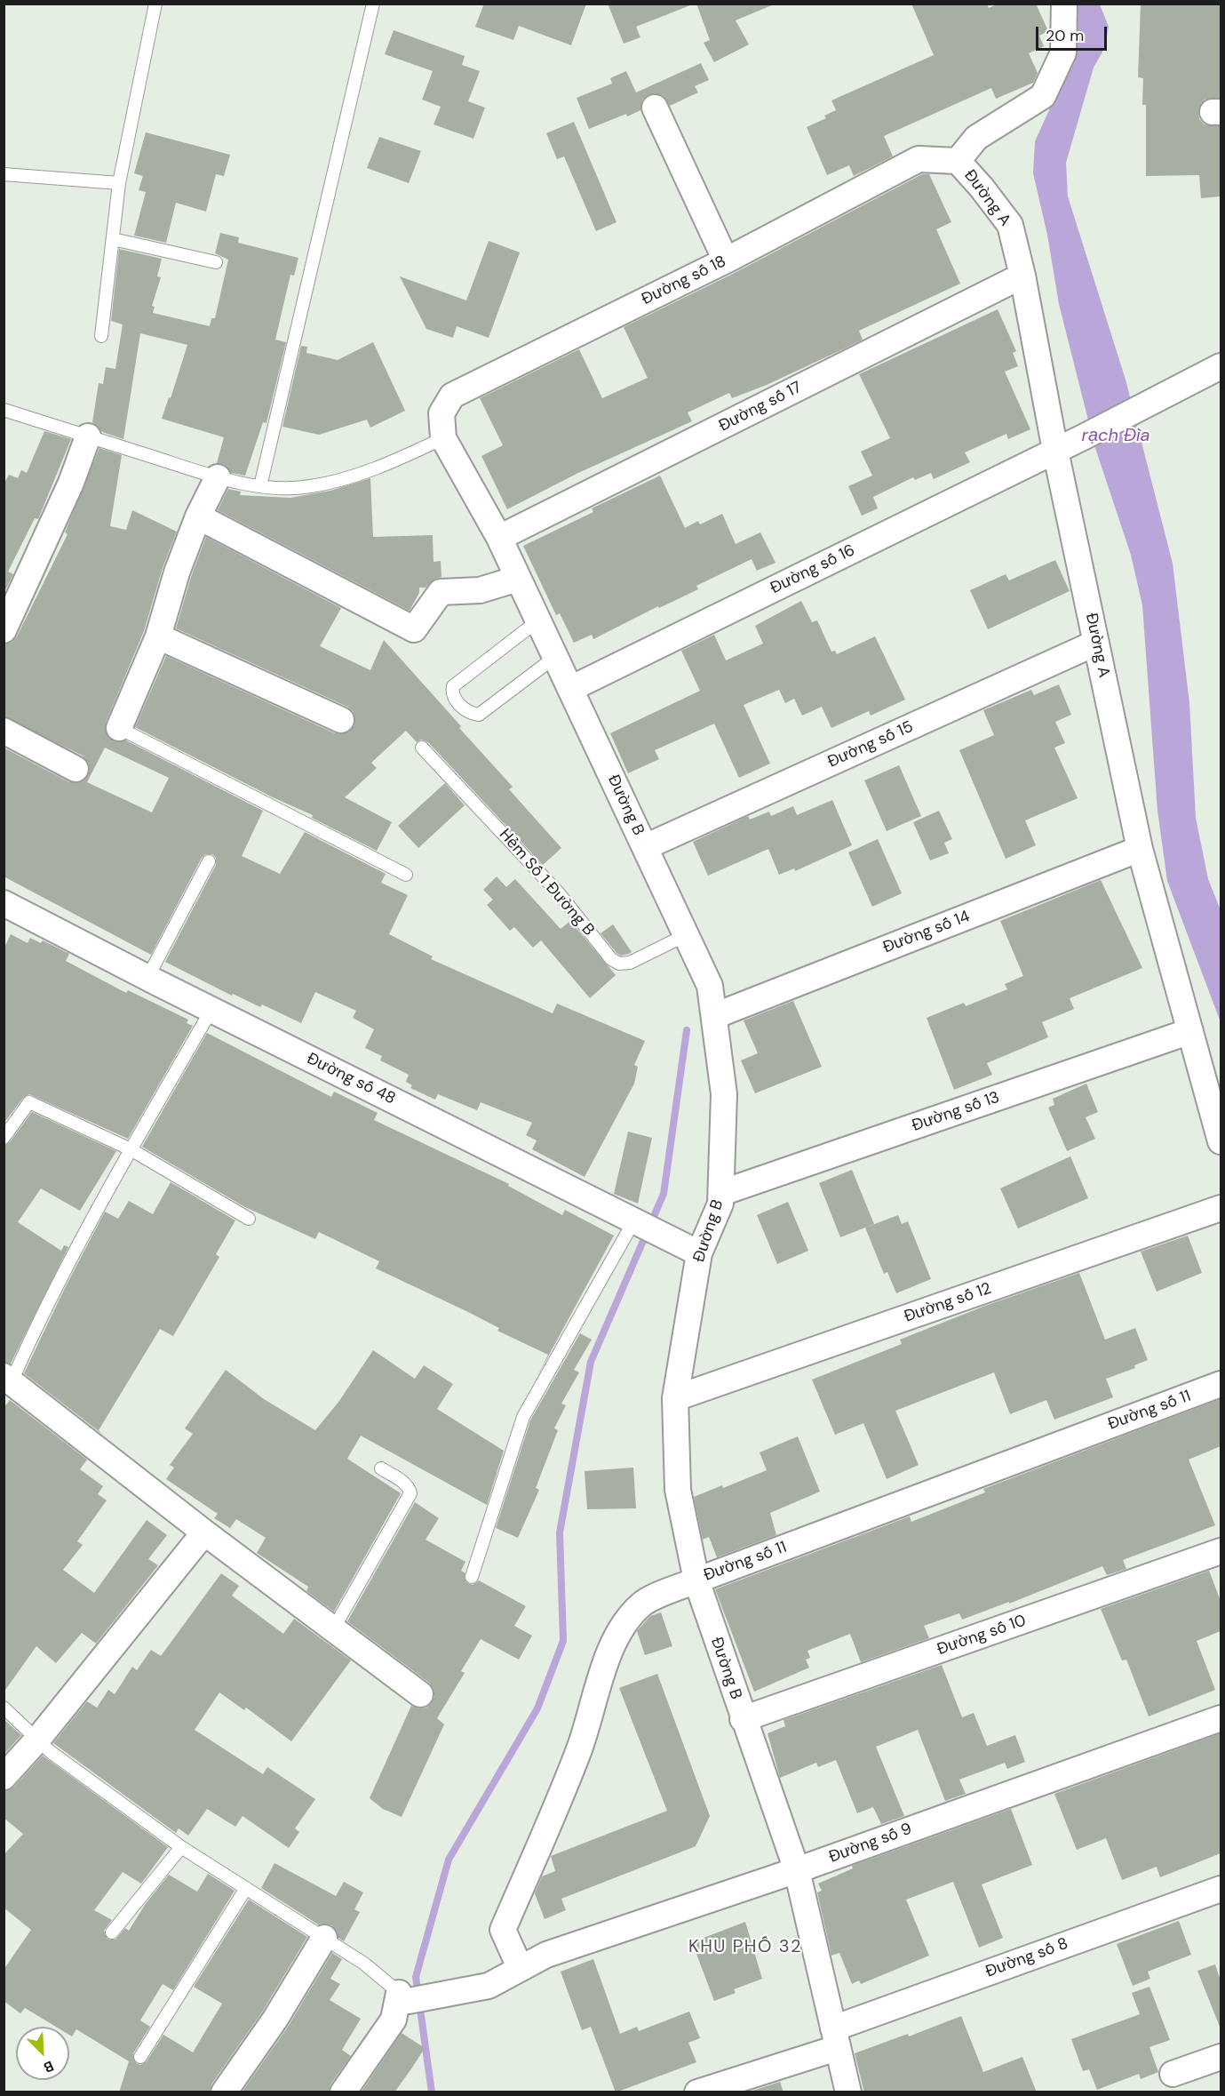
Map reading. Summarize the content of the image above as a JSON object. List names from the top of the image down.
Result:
{
  "streets": {
    "street": [
      "Đường A",
      "Đường số 18",
      "Đường số 17",
      "Đường số 16",
      "Đường số 15",
      "Đường B",
      "Đường số 14",
      "Đường số 48",
      "Đường số 13",
      "Đường số 12",
      "Đường số 11",
      "Đường số 10",
      "Đường số 9",
      "Đường số 8"
    ],
    "lane": ["Hẻm Số 1 Đường B"]
  },
  "crossings": [
    ["Đường A", "Đường số 18"],
    ["Đường A", "Đường số 17"],
    ["Đường A", "Đường số 16"],
    ["Đường A", "Đường số 15"],
    ["Đường A", "Đường số 14"],
    ["Đường A", "Đường số 13"],
    ["Đường số 18", "Đường B"],
    ["Đường số 17", "Đường B"],
    ["Đường số 16", "Đường B"],
    ["Đường số 15", "Đường B"],
    ["Đường B", "Hẻm Số 1 Đường B"],
    ["Đường B", "Đường số 14"],
    ["Đường B", "Đường số 48"],
    ["Đường B", "Đường số 13"],
    ["Đường B", "Đường số 12"],
    ["Đường B", "Đường số 11"],
    ["Đường B", "Đường số 10"],
    ["Đường B", "Đường số 9"],
    ["Đường B", "Đường số 8"],
    ["Đường số 11", "Đường số 9"]
  ],
  "districts": ["KHU PHỐ 32"],
  "water": ["rạch Đìa"],
  "scale_bar": "20 m",
  "north": "bottom right"
}
